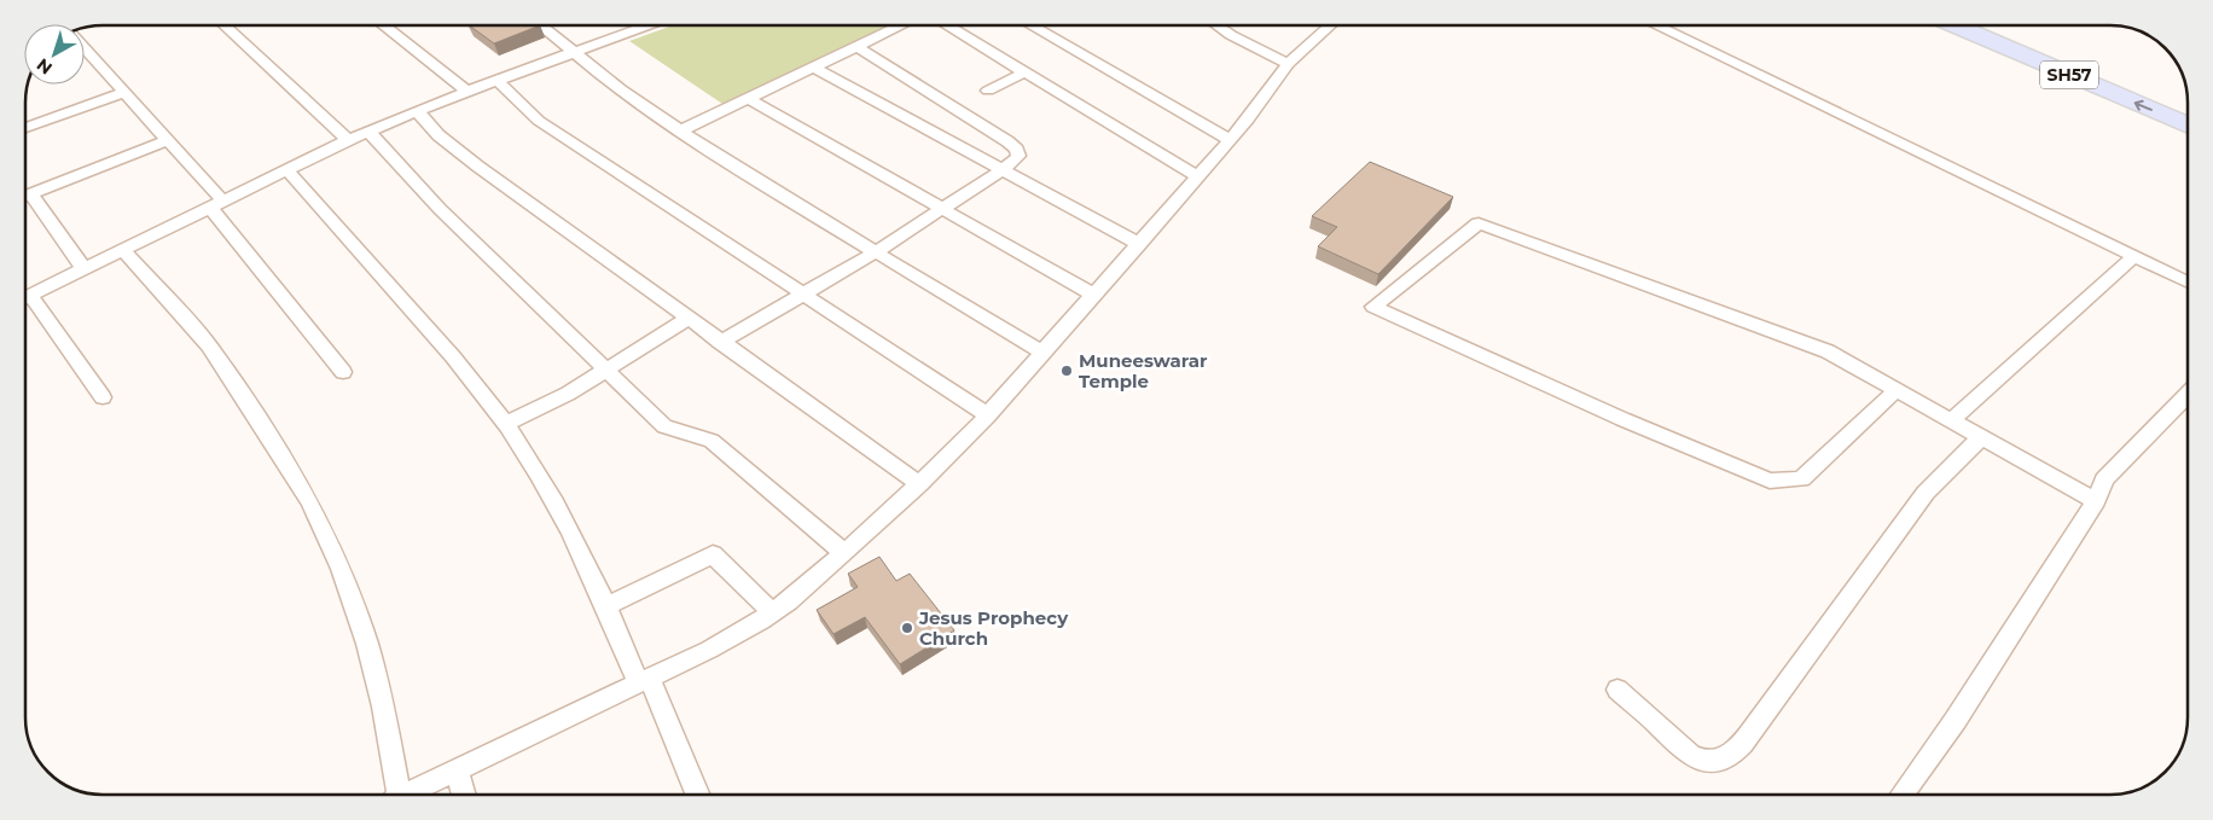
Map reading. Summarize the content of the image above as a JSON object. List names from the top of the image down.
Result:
{
  "streets": {
    "main road": ["SH57"]
  },
  "places": ["Muneeswarar Temple", "Jesus Prophecy Church"],
  "north": "bottom left"
}
